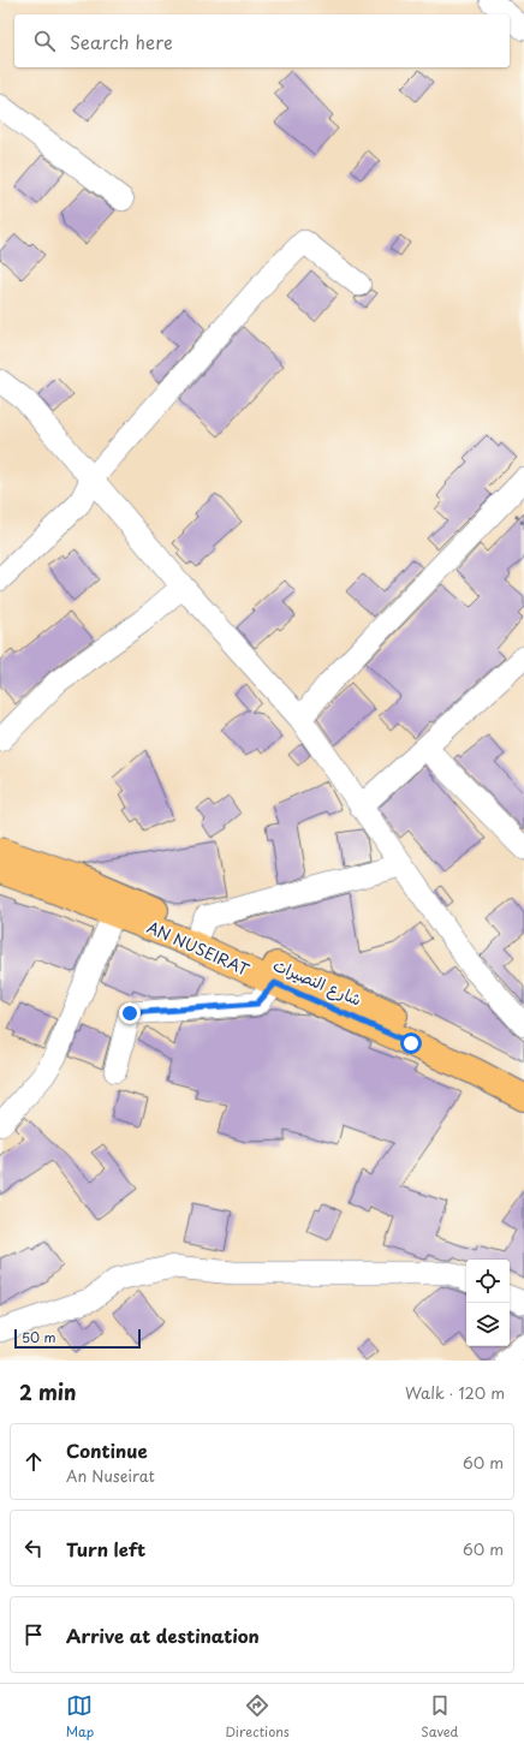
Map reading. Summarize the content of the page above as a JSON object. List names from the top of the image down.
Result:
{
  "streets": {
    "main road": ["AN NUSEIRAT", "شارع النصيرات"]
  },
  "crossings": [
    ["AN NUSEIRAT", "شارع النصيرات"]
  ],
  "scale_bar": "50 m",
  "page": {
    "search": "Search here",
    "scale": "50 m",
    "heading": ["2 min", "Walk · 120 m"],
    "list": [
      ["Continue", "An Nuseirat", "60 m"],
      ["Turn left", "60 m"],
      "Arrive at destination"
    ],
    "nav": ["Map", "Directions", "Saved"]
  }
}
